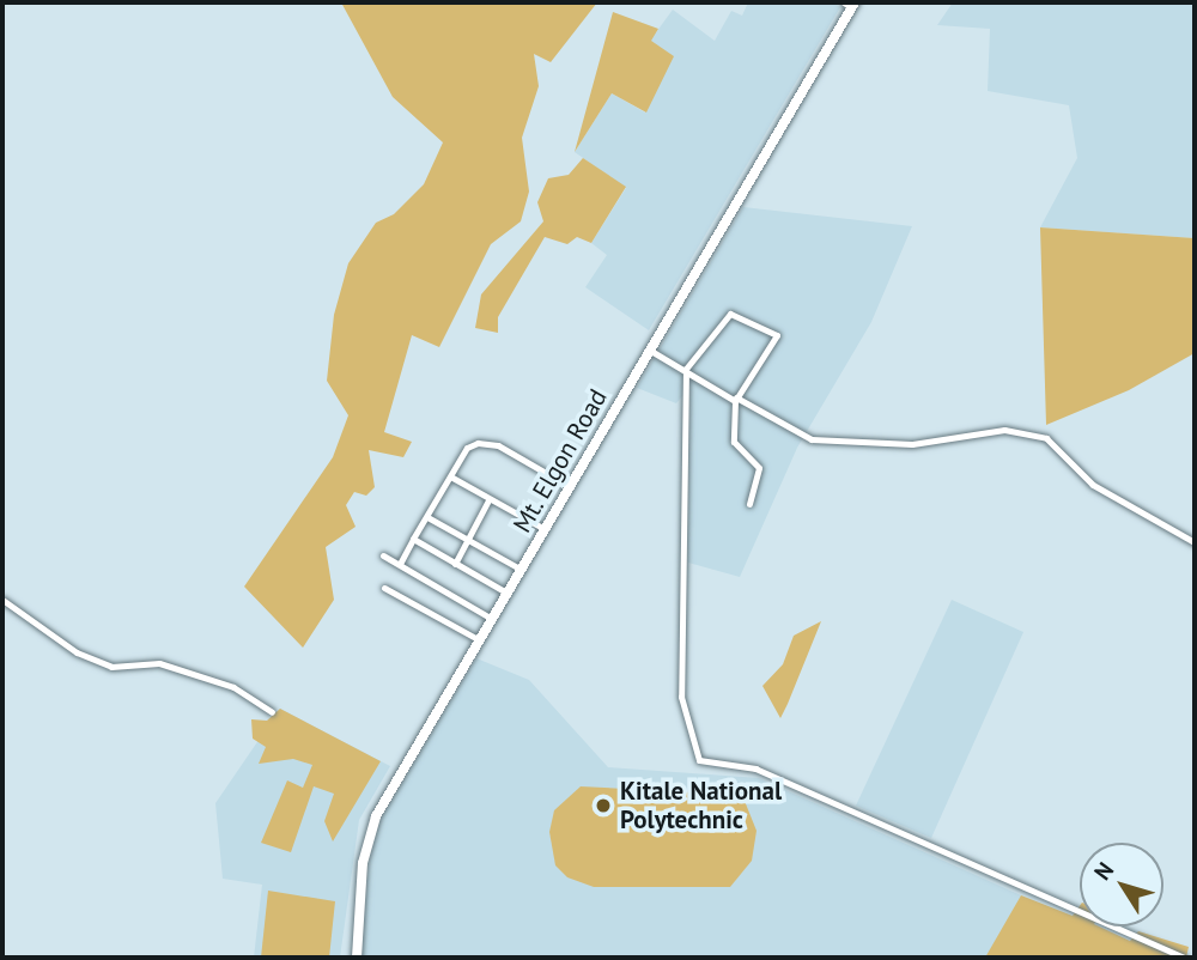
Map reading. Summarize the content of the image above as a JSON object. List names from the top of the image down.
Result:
{
  "streets": {
    "street": ["Mt. Elgon Road"]
  },
  "places": ["Kitale National Polytechnic"],
  "north": "top left"
}
